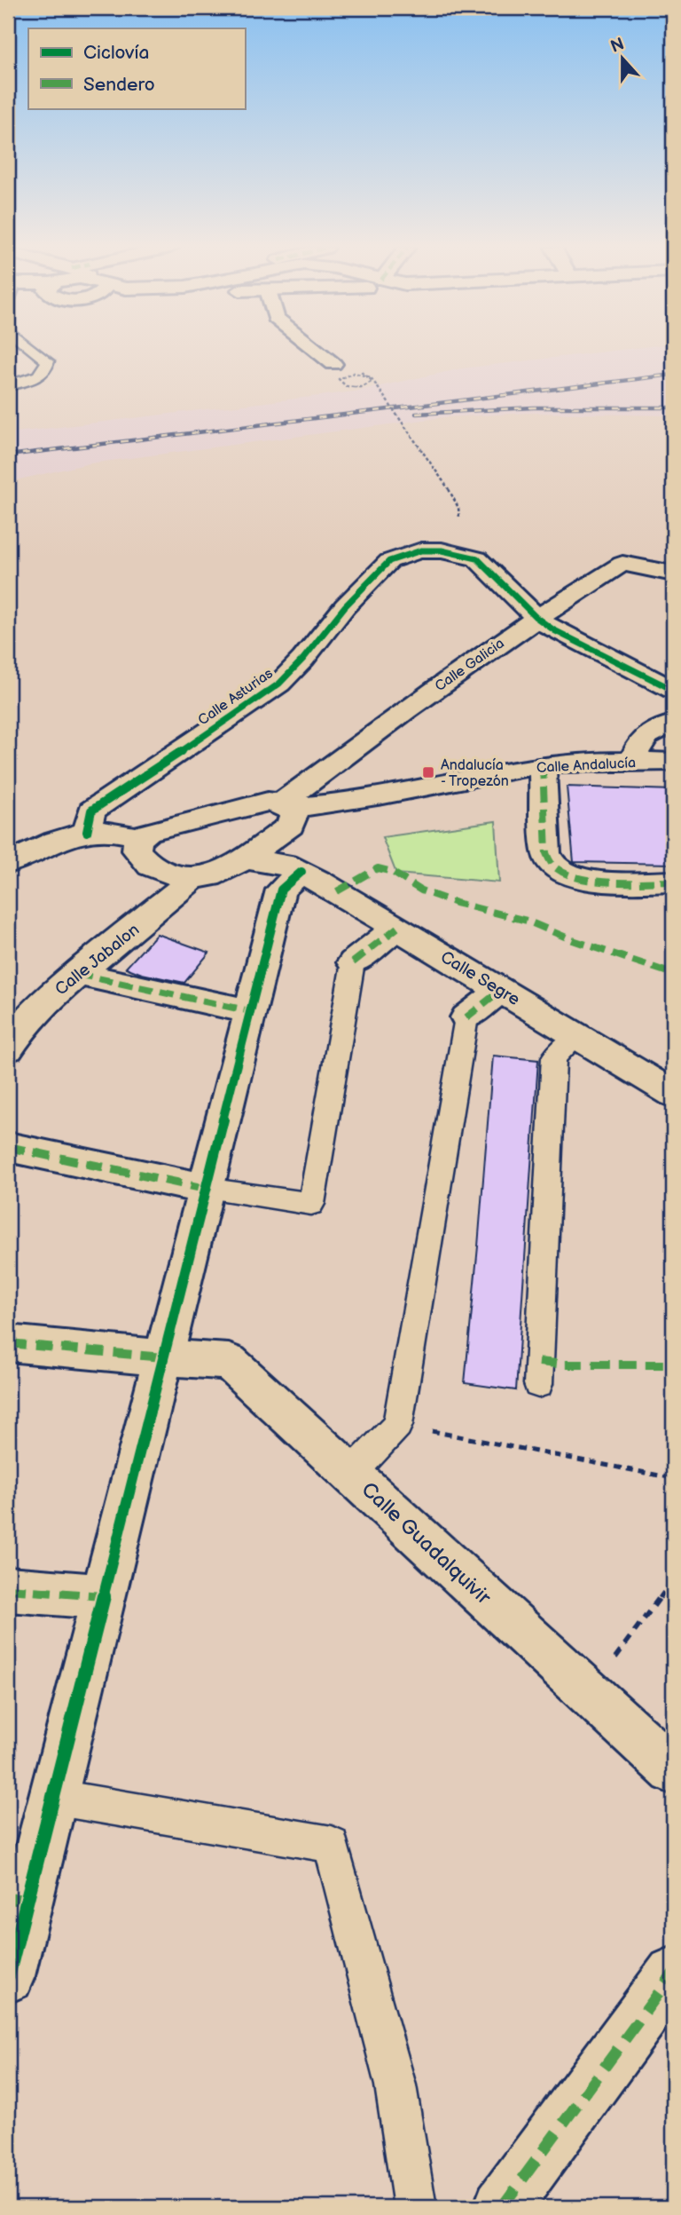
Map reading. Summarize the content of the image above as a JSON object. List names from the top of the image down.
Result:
{
  "streets": {
    "street": [
      "Calle Galicia",
      "Calle Asturias",
      "Calle Andalucía",
      "Calle Jabalon",
      "Calle Segre",
      "Calle Guadalquivir"
    ]
  },
  "crossings": [
    ["Calle Galicia", "Calle Asturias"],
    ["Calle Galicia", "Calle Andalucía"],
    ["Calle Galicia", "Calle Segre"],
    ["Calle Galicia", "Calle Guadalquivir"],
    ["Calle Andalucía", "Calle Segre"],
    ["Calle Jabalon", "Calle Segre"]
  ],
  "places": {
    "transit": ["Andalucía - Tropezón"]
  },
  "legend": ["Ciclovía", "Sendero"],
  "north": "top"
}
